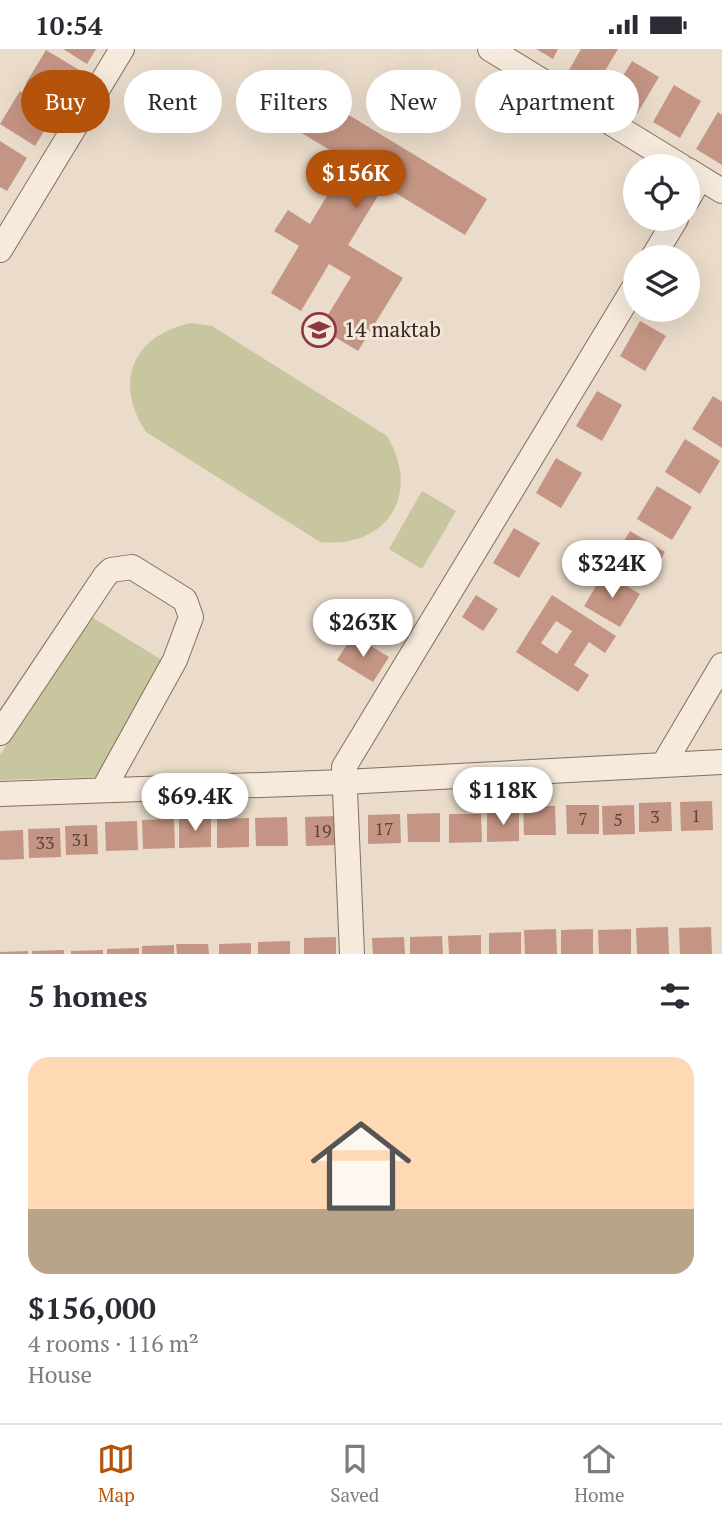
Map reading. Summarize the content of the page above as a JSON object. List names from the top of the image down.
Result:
{
  "places": {
    "school or university": ["14 maktab"]
  },
  "house_numbers": [
    "1",
    "3",
    "7",
    "5",
    "17",
    "19",
    "31",
    "33"
  ],
  "page": {
    "status": "10:54",
    "chip": [
      "Buy",
      "Rent",
      "Filters",
      "New",
      "Apartment"
    ],
    "price": [
      "$156K",
      "$324K",
      "$263K",
      "$118K",
      "$69.4K"
    ],
    "heading": "5 homes",
    "list": [
      {
        "name": "$156,000",
        "note": "4 rooms · 116 m² · House"
      }
    ],
    "tabs": ["Map", "Saved", "Home"]
  }
}
